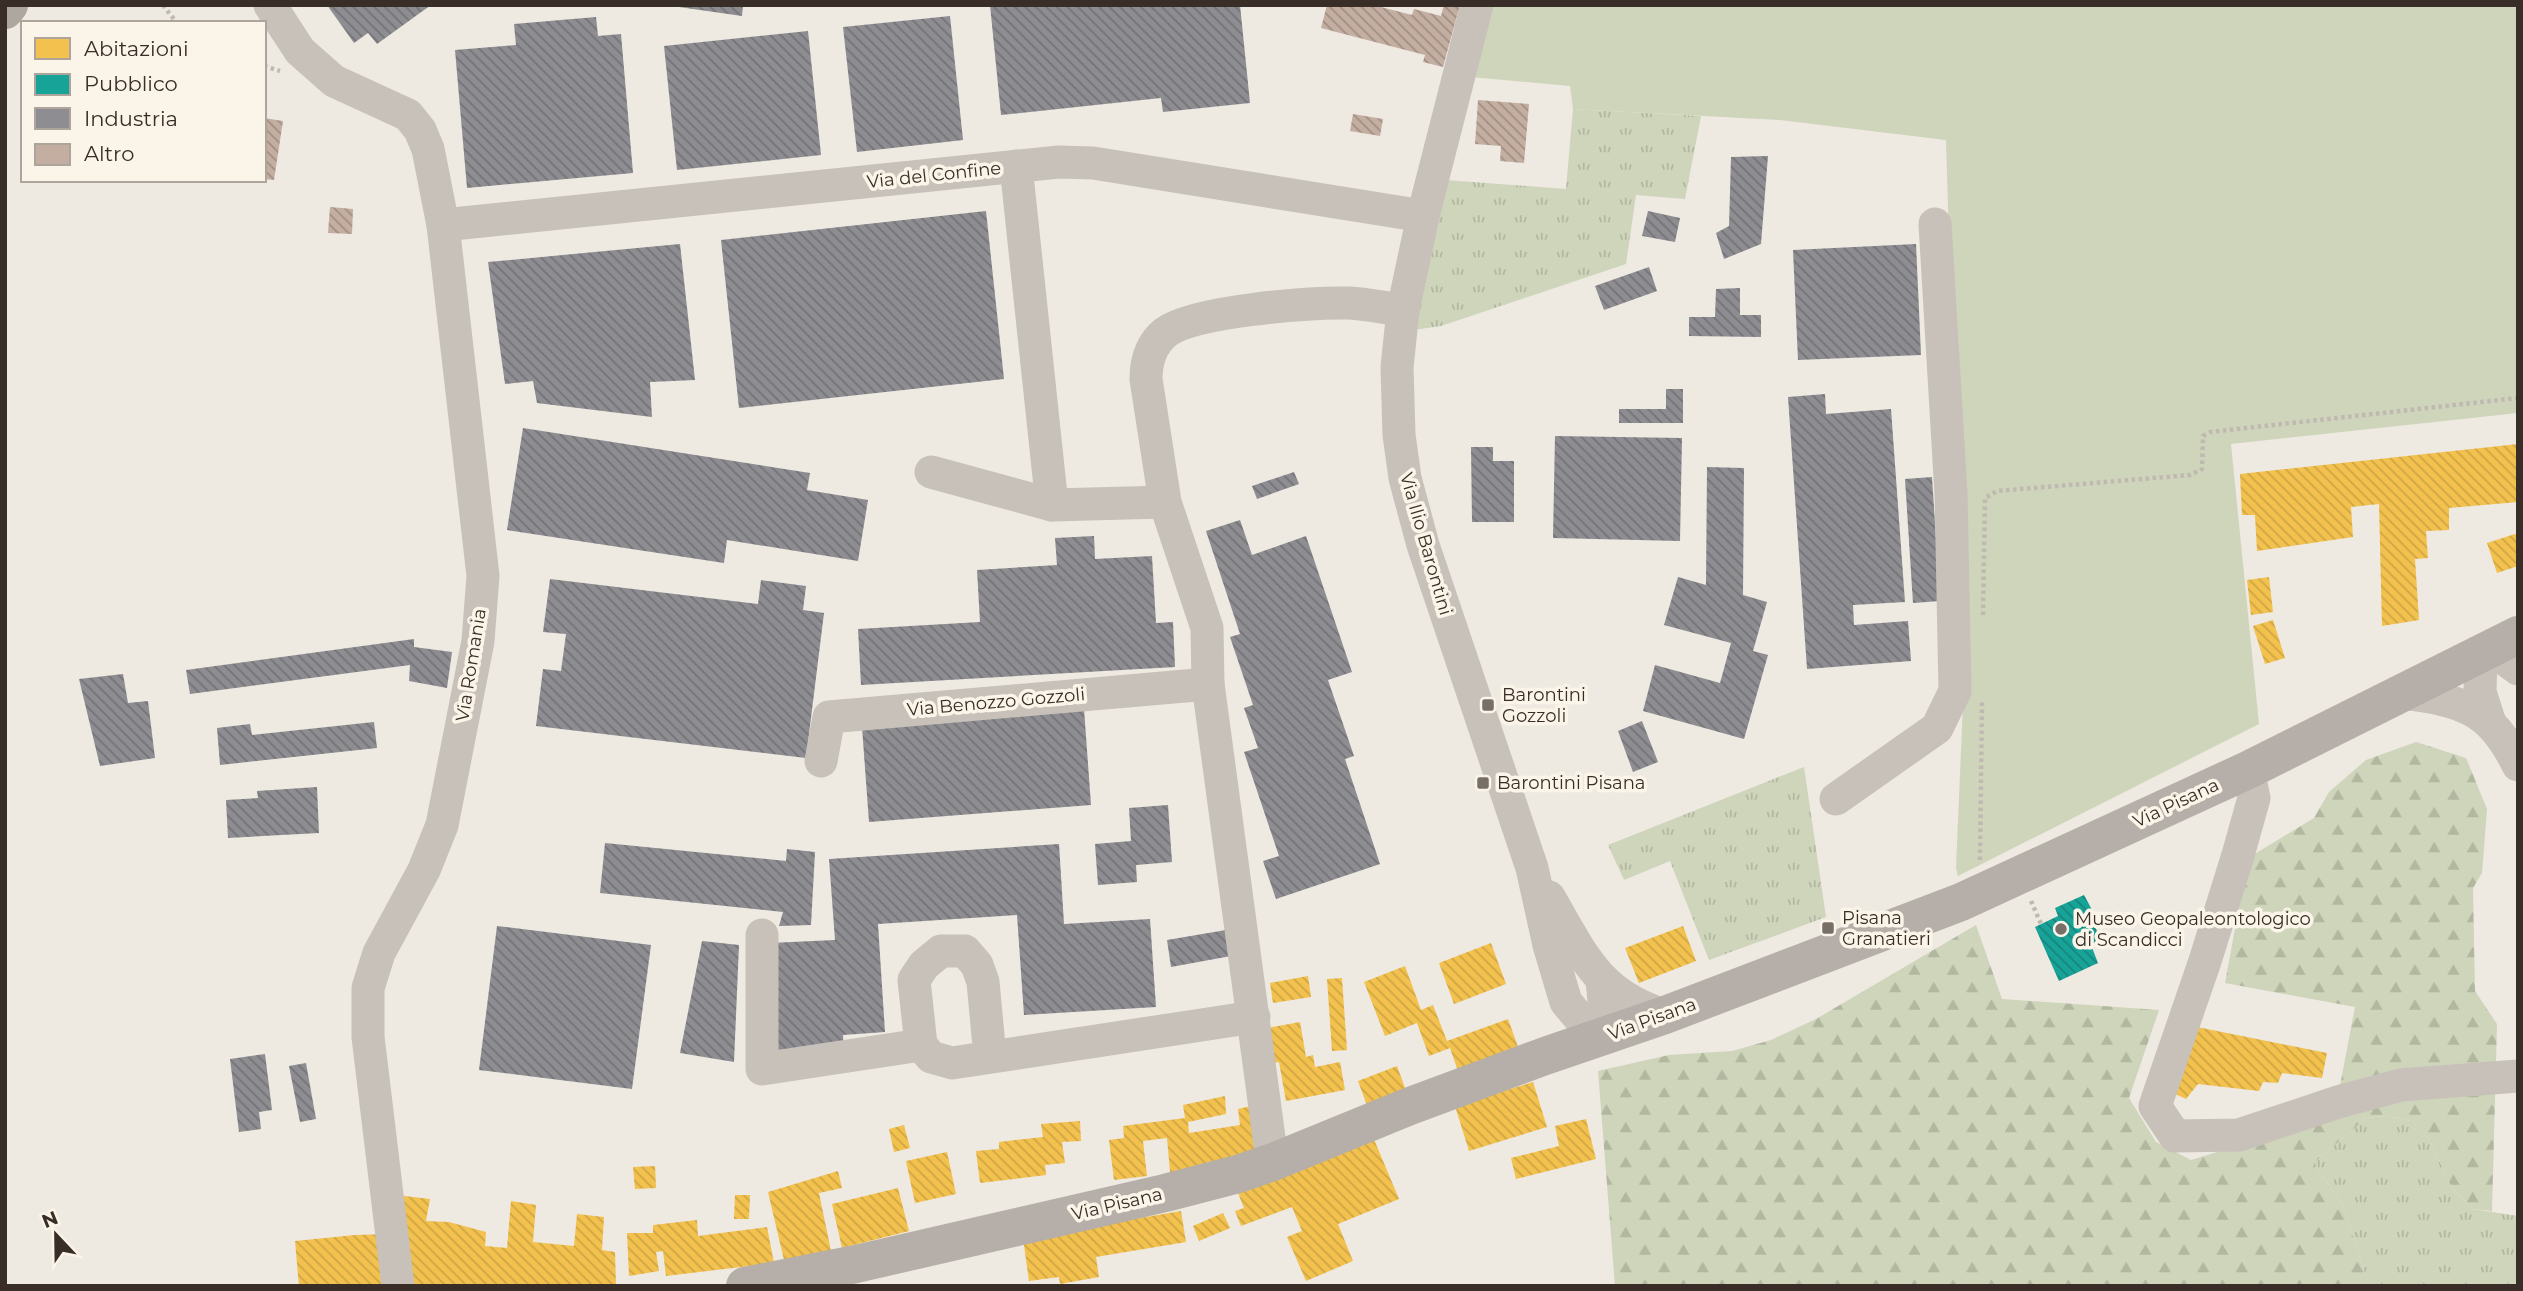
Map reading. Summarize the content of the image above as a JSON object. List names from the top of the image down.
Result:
{
  "streets": {
    "main road": ["Via Pisana"],
    "street": [
      "Via del Confine",
      "Via Ilio Barontini",
      "Via Romania",
      "Via Benozzo Gozzoli"
    ]
  },
  "crossings": [
    ["Via del Confine", "Via Ilio Barontini"],
    ["Via del Confine", "Via Romania"],
    ["Via Ilio Barontini", "Via Pisana"]
  ],
  "places": {
    "transit": ["Barontini Gozzoli", "Barontini Pisana", "Pisana Granatieri"],
    "other": ["Museo Geopaleontologico di Scandicci"]
  },
  "legend": [
    "Abitazioni",
    "Pubblico",
    "Industria",
    "Altro"
  ],
  "north": "top"
}
